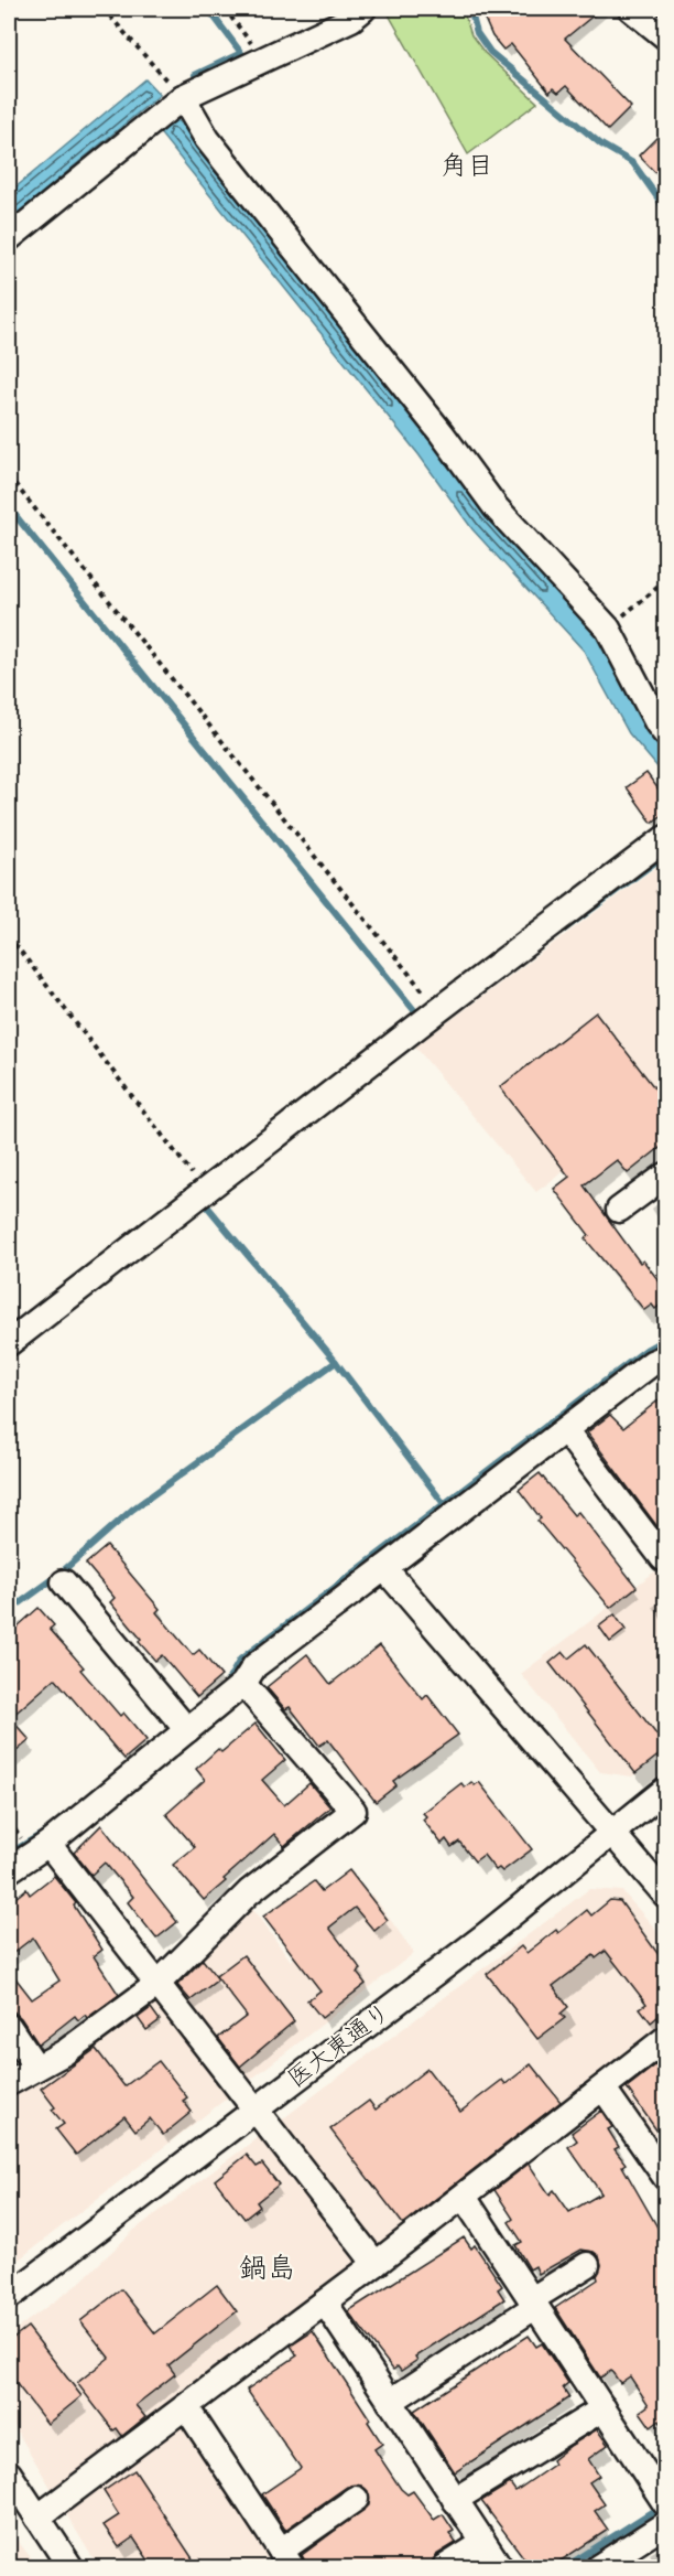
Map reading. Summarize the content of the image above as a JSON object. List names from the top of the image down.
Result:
{
  "streets": {
    "street": ["医大東通り"]
  },
  "districts": ["角目", "鍋島"]
}
